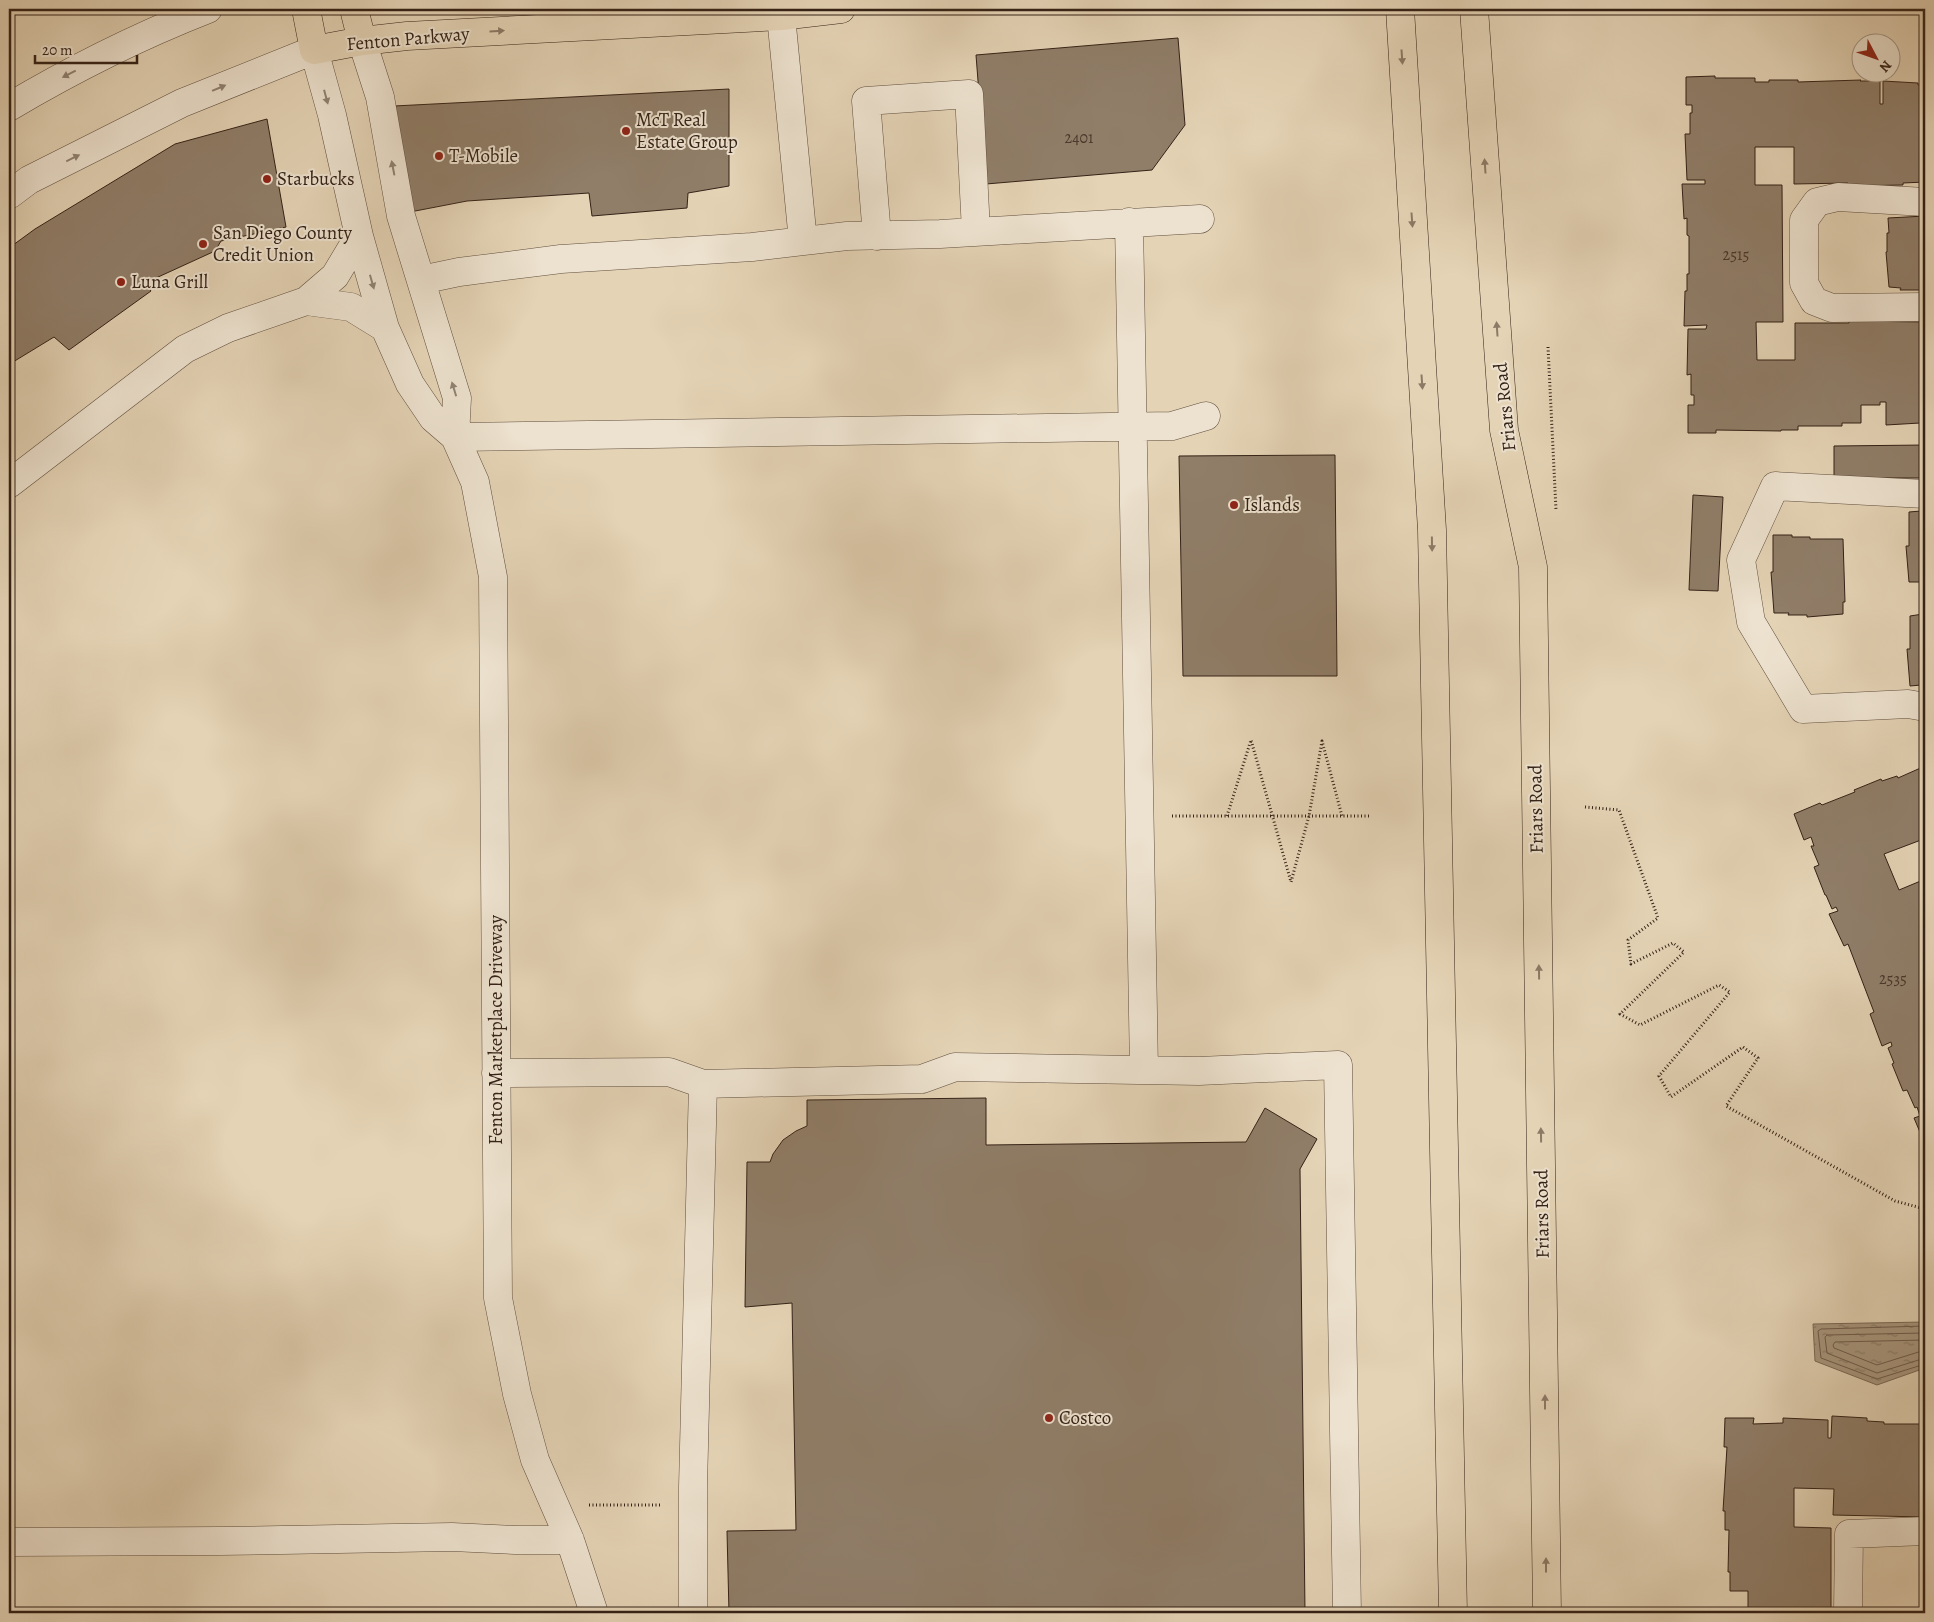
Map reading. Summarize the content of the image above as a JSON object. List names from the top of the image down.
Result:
{
  "streets": {
    "main road": ["Fenton Parkway", "Friars Road"],
    "street": ["Fenton Marketplace Driveway"]
  },
  "crossings": [
    ["Fenton Parkway", "Fenton Marketplace Driveway"]
  ],
  "one_way": ["Fenton Parkway"],
  "places": [
    "McT Real Estate Group",
    "T-Mobile",
    "Starbucks",
    "San Diego County Credit Union",
    "Luna Grill",
    "Islands",
    "Costco"
  ],
  "house_numbers": ["2401", "2515", "2535"],
  "scale_bar": "20 m",
  "north": "bottom right"
}
